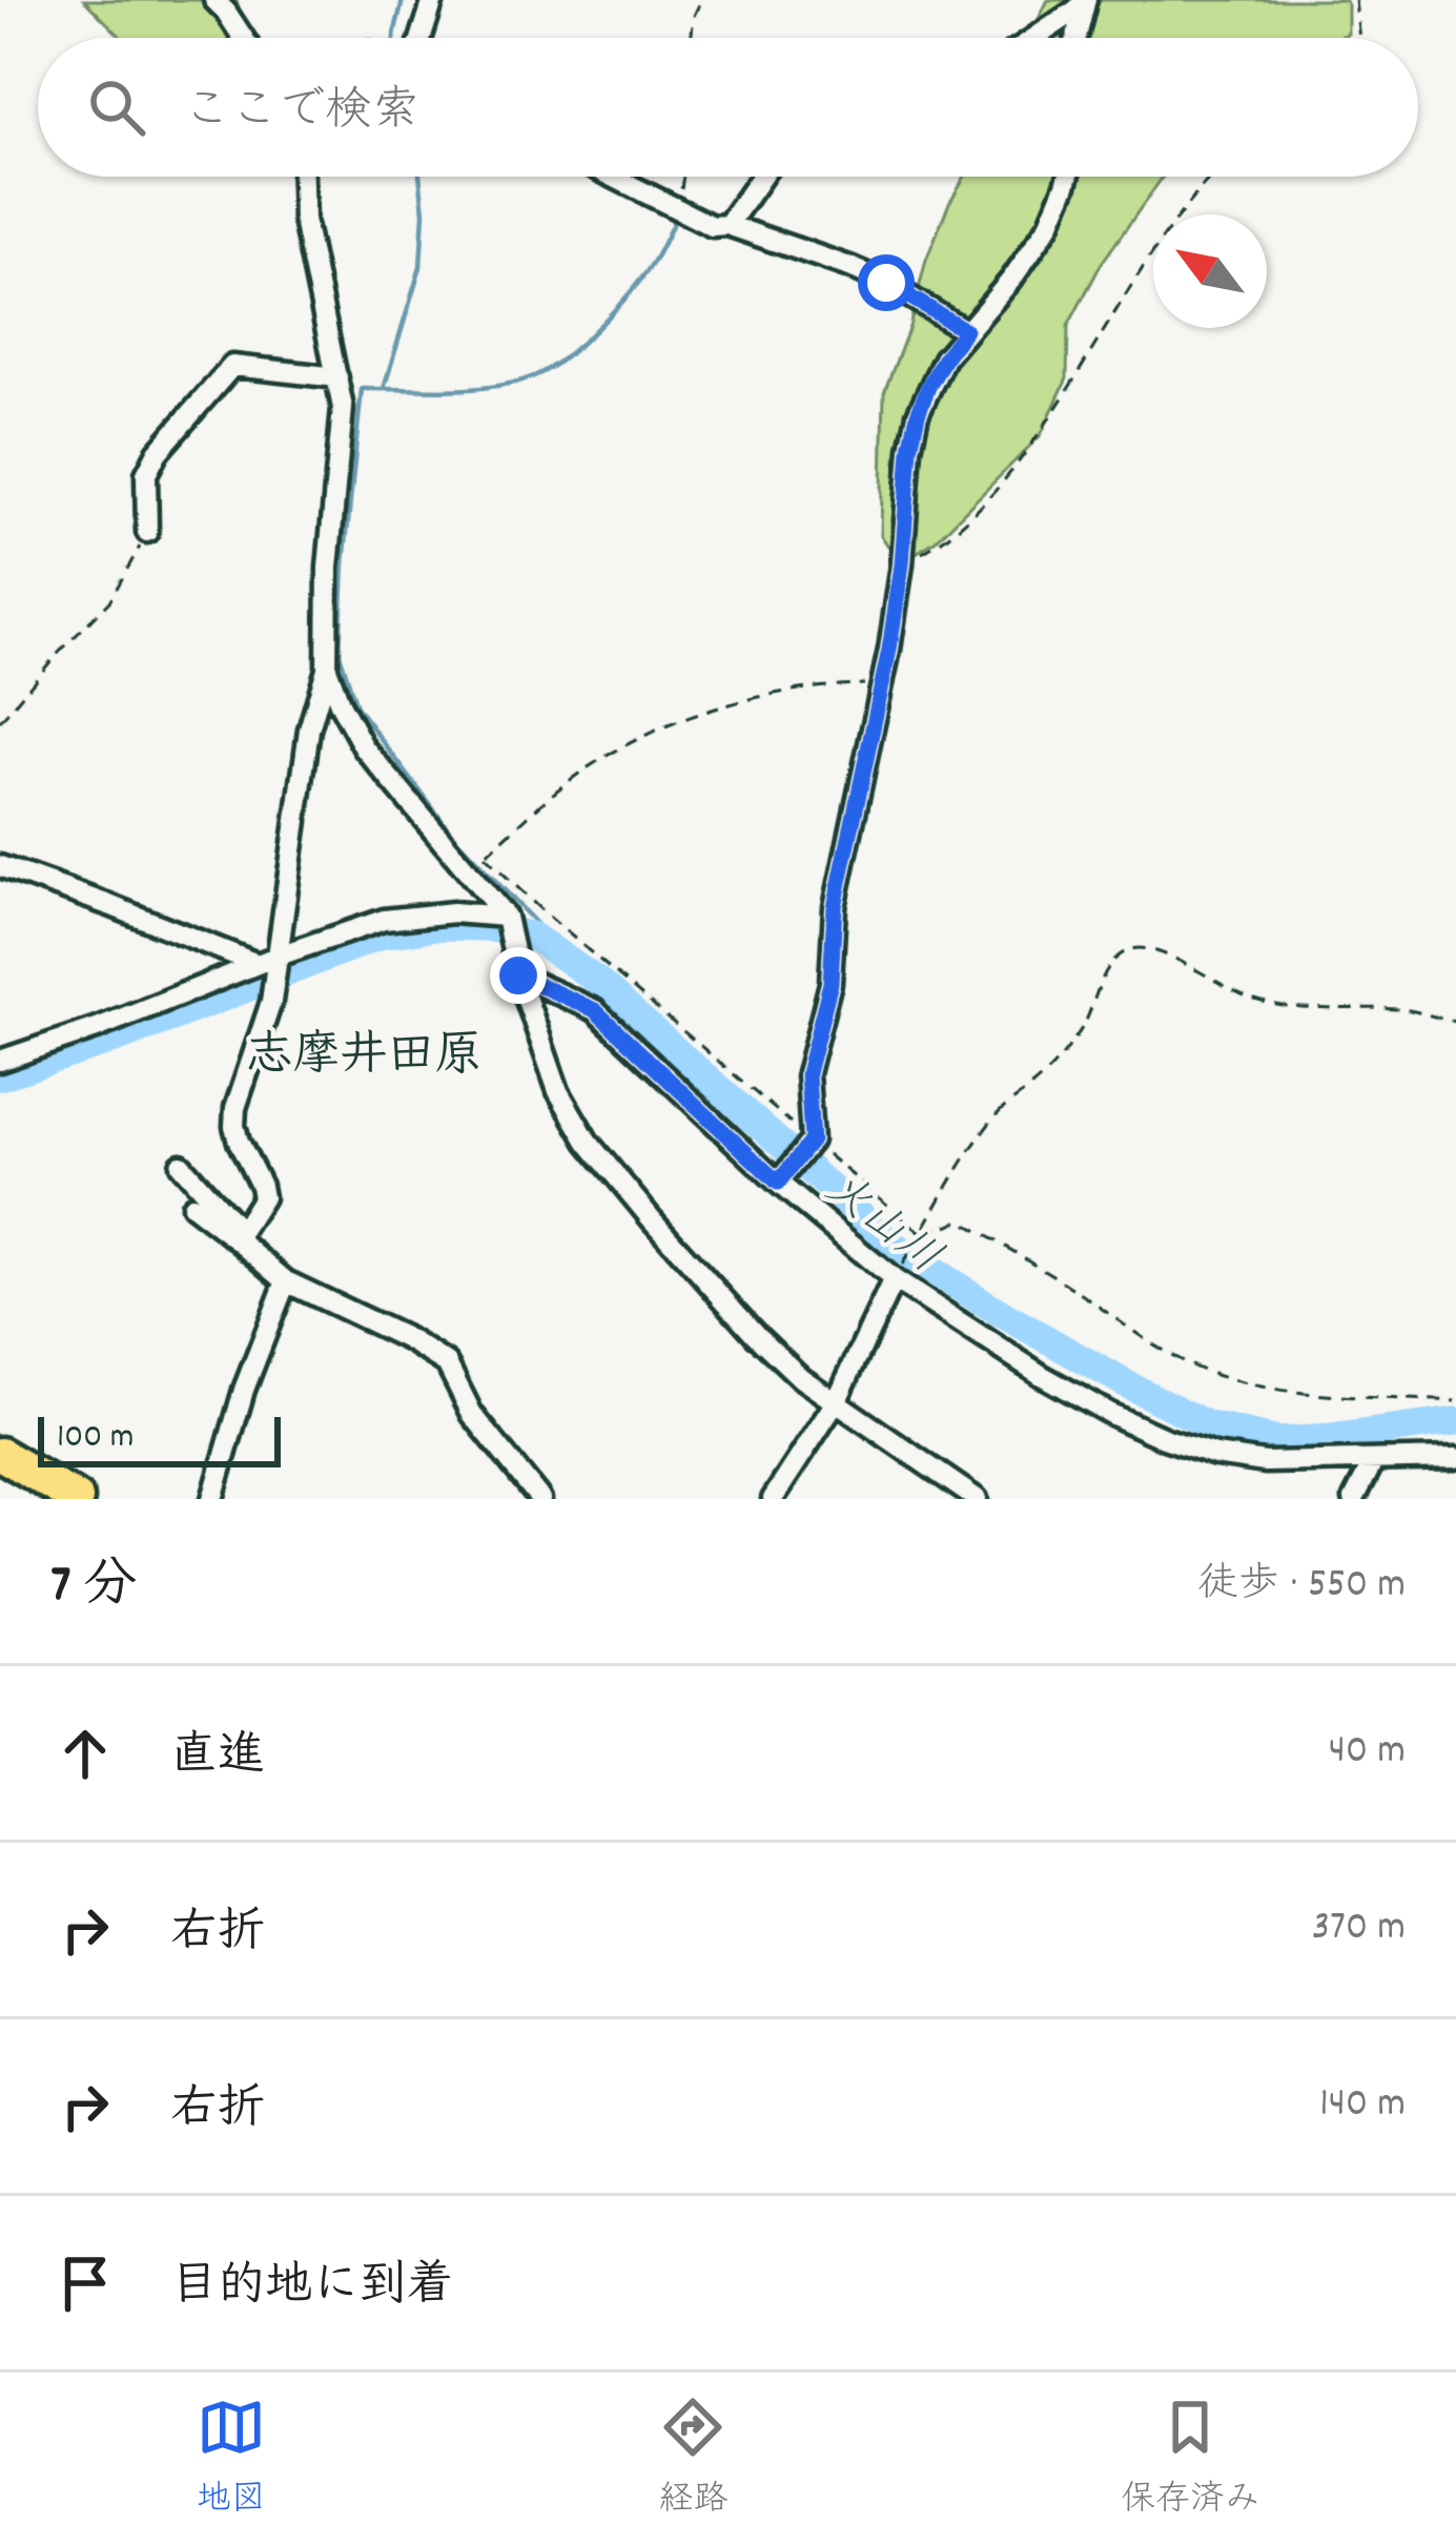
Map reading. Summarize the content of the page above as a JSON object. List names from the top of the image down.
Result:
{
  "districts": ["志摩井田原"],
  "water": ["火山川"],
  "scale_bar": "100 m",
  "north": "top left",
  "page": {
    "search": "ここで検索",
    "scale": "100 m",
    "heading": ["7 分", "徒歩 · 550 m"],
    "list": [
      ["直進", "40 m"],
      ["右折", "370 m"],
      ["右折", "140 m"],
      "目的地に到着"
    ],
    "nav": ["地図", "経路", "保存済み"]
  }
}
